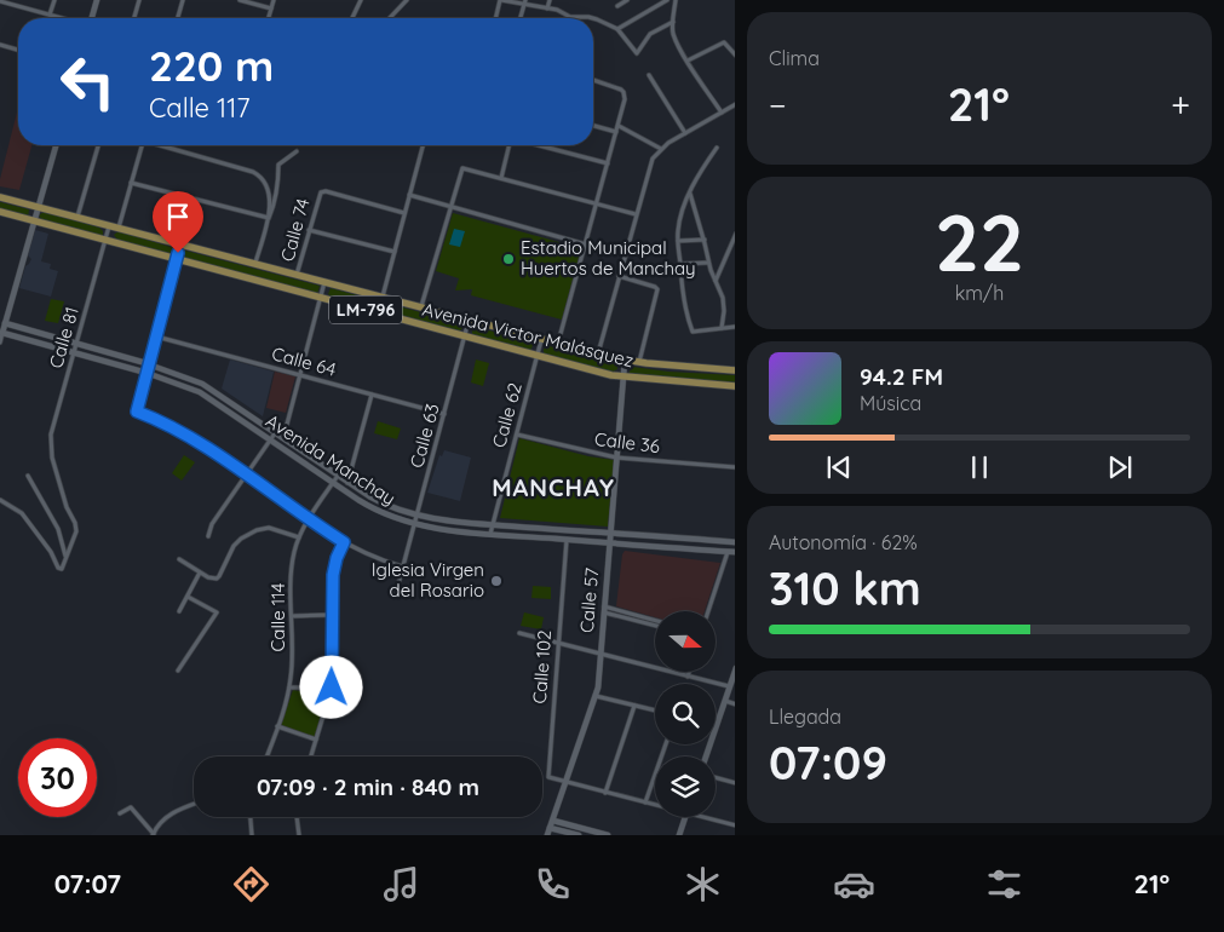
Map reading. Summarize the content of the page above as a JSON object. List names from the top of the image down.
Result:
{
  "streets": {
    "main road": ["LM-796", "Avenida Victor Malásquez"],
    "street": [
      "Calle 74",
      "Calle 81",
      "Calle 64",
      "Calle 62",
      "Calle 63",
      "Calle 36",
      "Avenida Manchay",
      "Calle 57",
      "Calle 114",
      "Calle 102"
    ]
  },
  "crossings": [
    ["Calle 74", "Avenida Victor Malásquez"],
    ["Avenida Victor Malásquez", "Calle 81"],
    ["Avenida Victor Malásquez", "Calle 62"],
    ["Avenida Victor Malásquez", "Calle 63"],
    ["Avenida Victor Malásquez", "Calle 57"],
    ["Calle 81", "Avenida Manchay"],
    ["Calle 64", "Calle 63"],
    ["Calle 62", "Calle 36"],
    ["Calle 62", "Avenida Manchay"],
    ["Calle 63", "Avenida Manchay"],
    ["Calle 36", "Calle 57"],
    ["Avenida Manchay", "Calle 57"],
    ["Avenida Manchay", "Calle 114"],
    ["Avenida Manchay", "Calle 102"],
    ["Calle 57", "Calle 102"]
  ],
  "districts": ["MANCHAY"],
  "places": ["Estadio Municipal Huertos de Manchay", "Iglesia Virgen del Rosario"],
  "north": "right",
  "page": {
    "tile": [
      "Clima",
      ["22", "km/h"],
      ["Autonomía · 62%", "310 km"],
      ["Llegada", "07:09"]
    ],
    "turn": ["220 m", "Calle 117"],
    "heat": ["−", "21°", "+"],
    "song": ["94.2 FM", "Música"],
    "limit": "30",
    "trip": "07:09 · 2 min · 840 m",
    "tabs": ["07:07", "21°"]
  }
}
